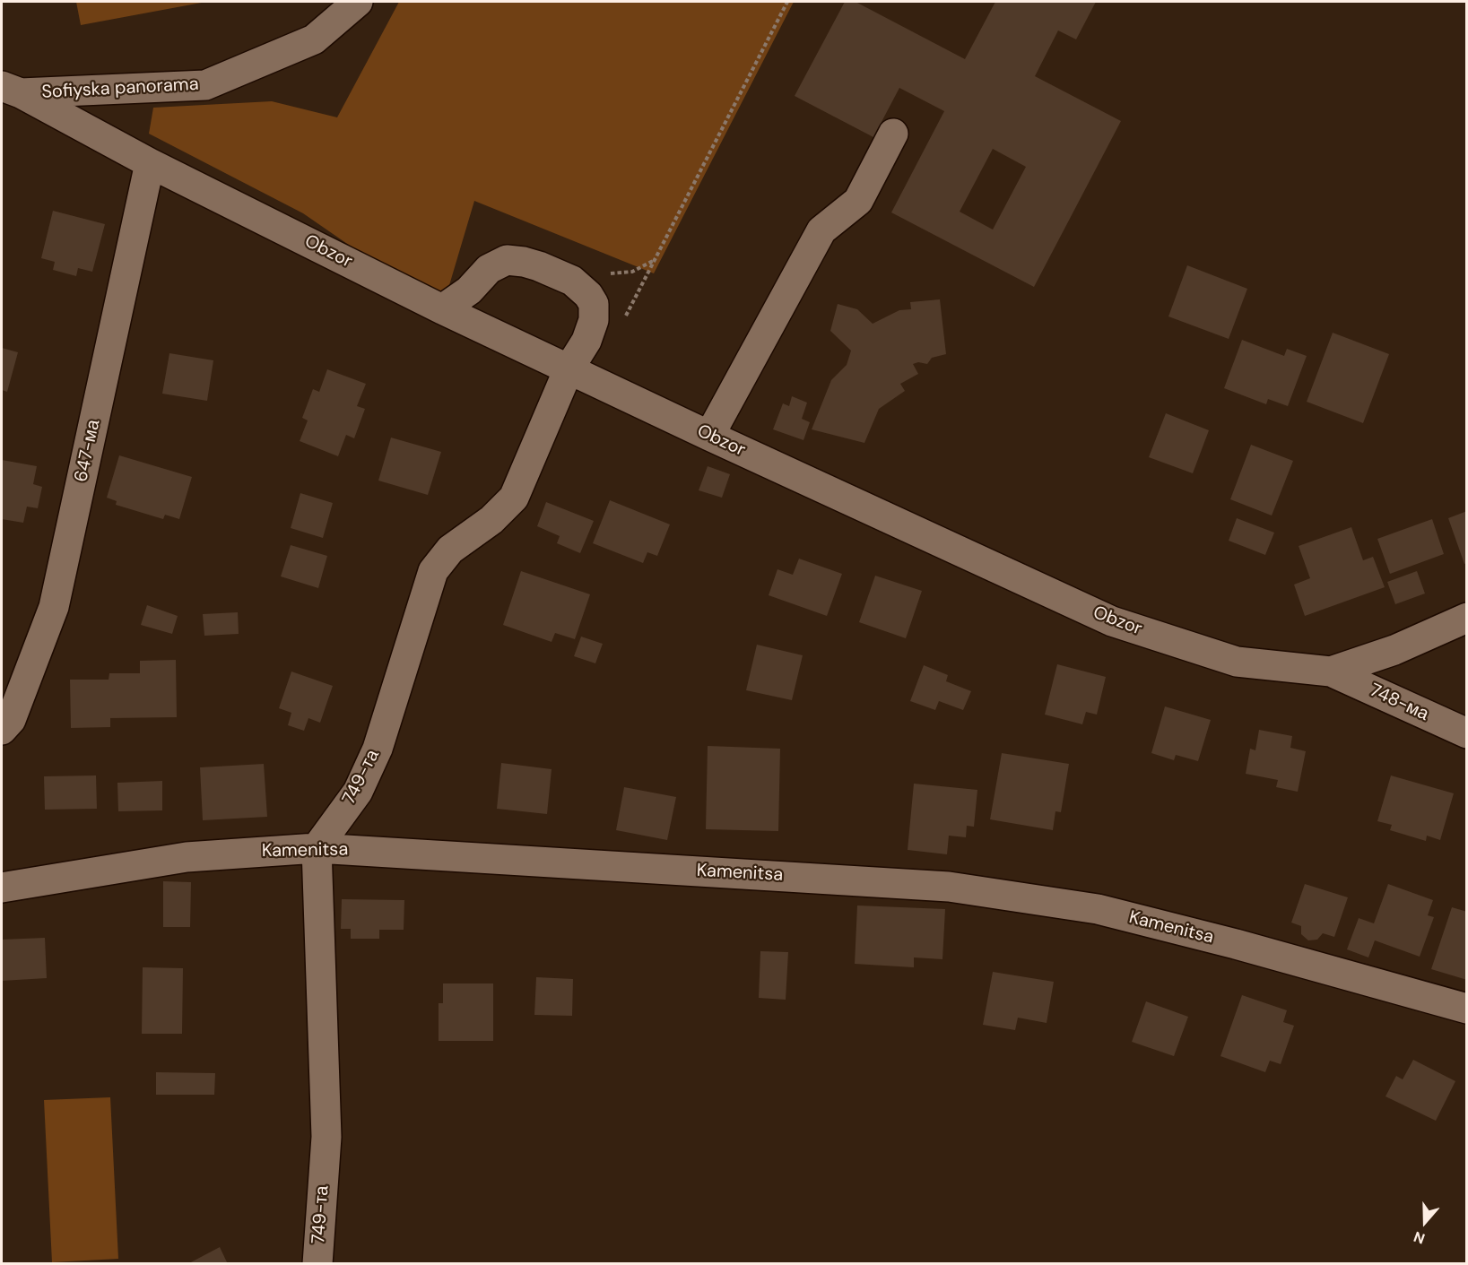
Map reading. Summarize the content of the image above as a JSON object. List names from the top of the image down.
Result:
{
  "streets": {
    "street": [
      "Sofiyska panorama",
      "Obzor",
      "647-ма",
      "748-ма",
      "749-та",
      "Kamenitsa"
    ]
  },
  "crossings": [
    ["Sofiyska panorama", "Obzor"],
    ["Obzor", "647-ма"],
    ["Obzor", "748-ма"],
    ["Obzor", "749-та"],
    ["749-та", "Kamenitsa"]
  ],
  "north": "bottom"
}
